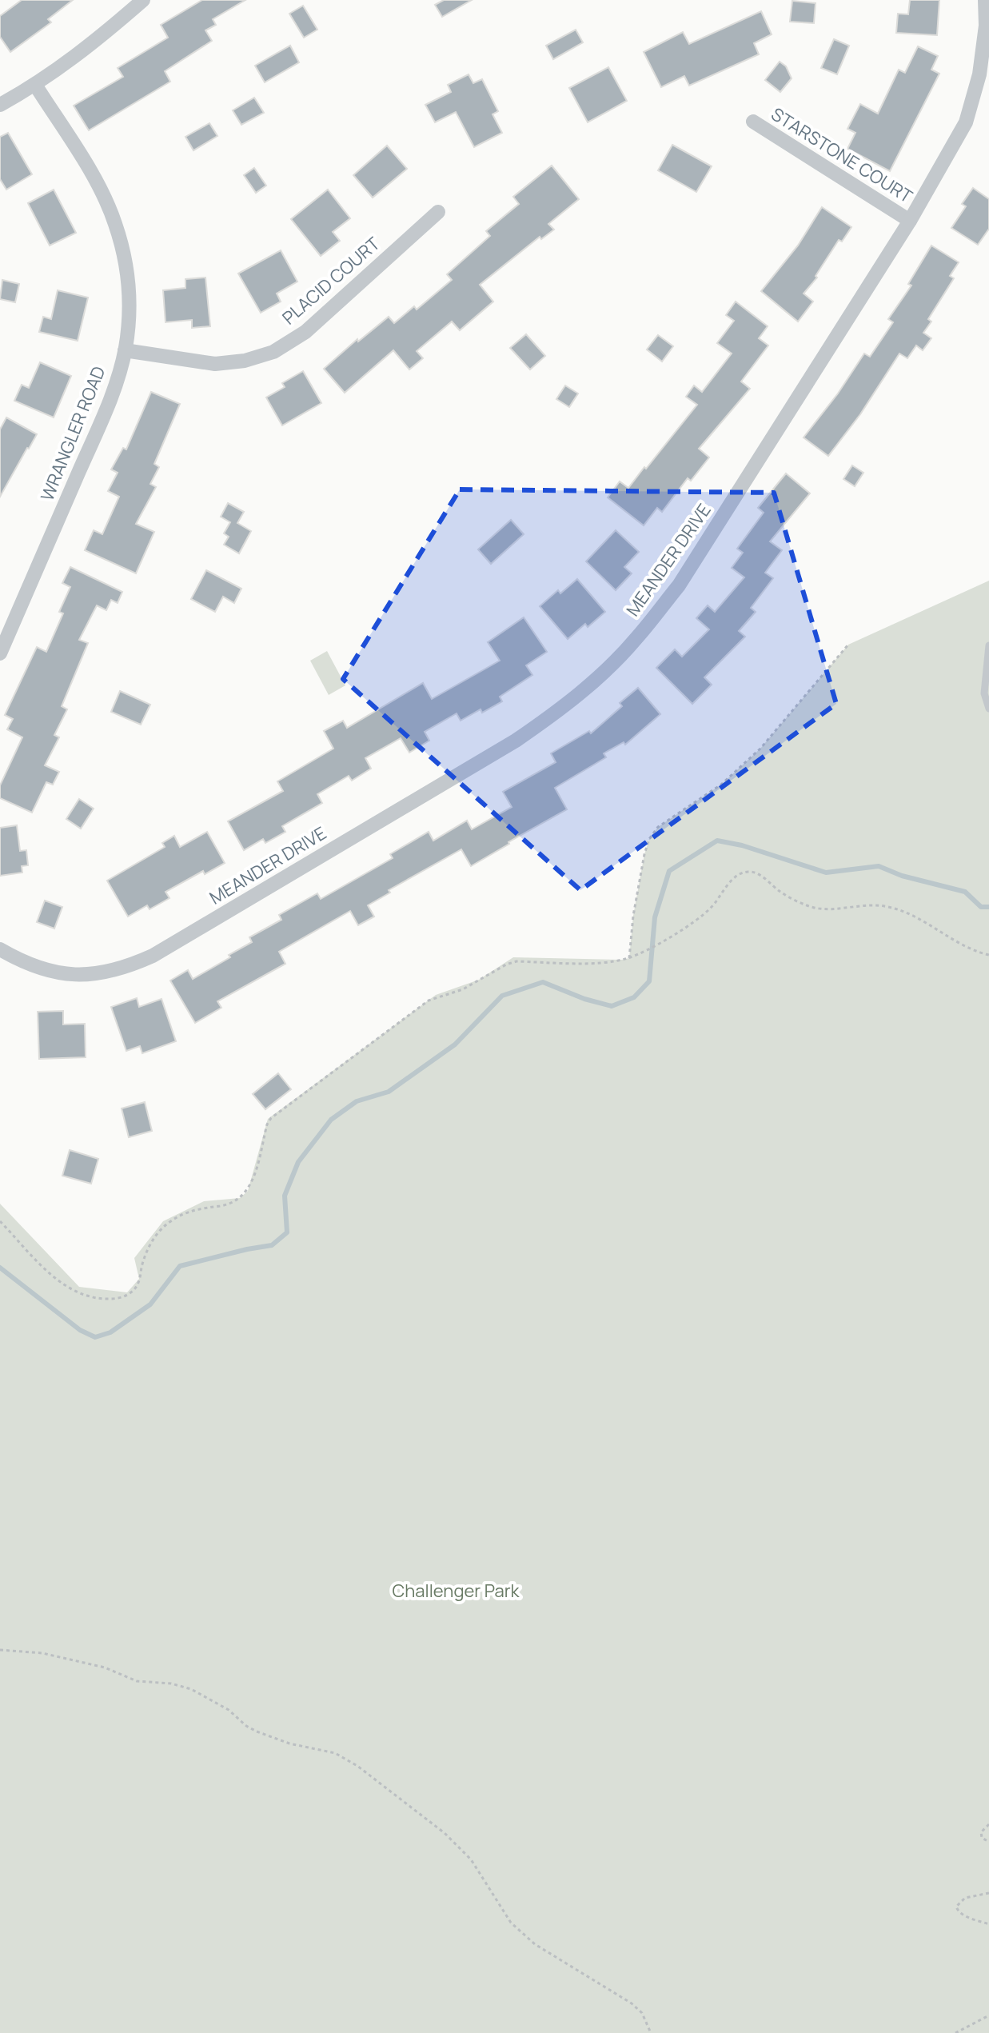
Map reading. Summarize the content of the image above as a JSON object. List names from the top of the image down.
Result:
{
  "streets": {
    "street": [
      "STARSTONE COURT",
      "PLACID COURT",
      "WRANGLER ROAD",
      "MEANDER DRIVE"
    ]
  },
  "crossings": [
    ["STARSTONE COURT", "MEANDER DRIVE"],
    ["PLACID COURT", "WRANGLER ROAD"]
  ],
  "parks": ["Challenger Park"]
}
